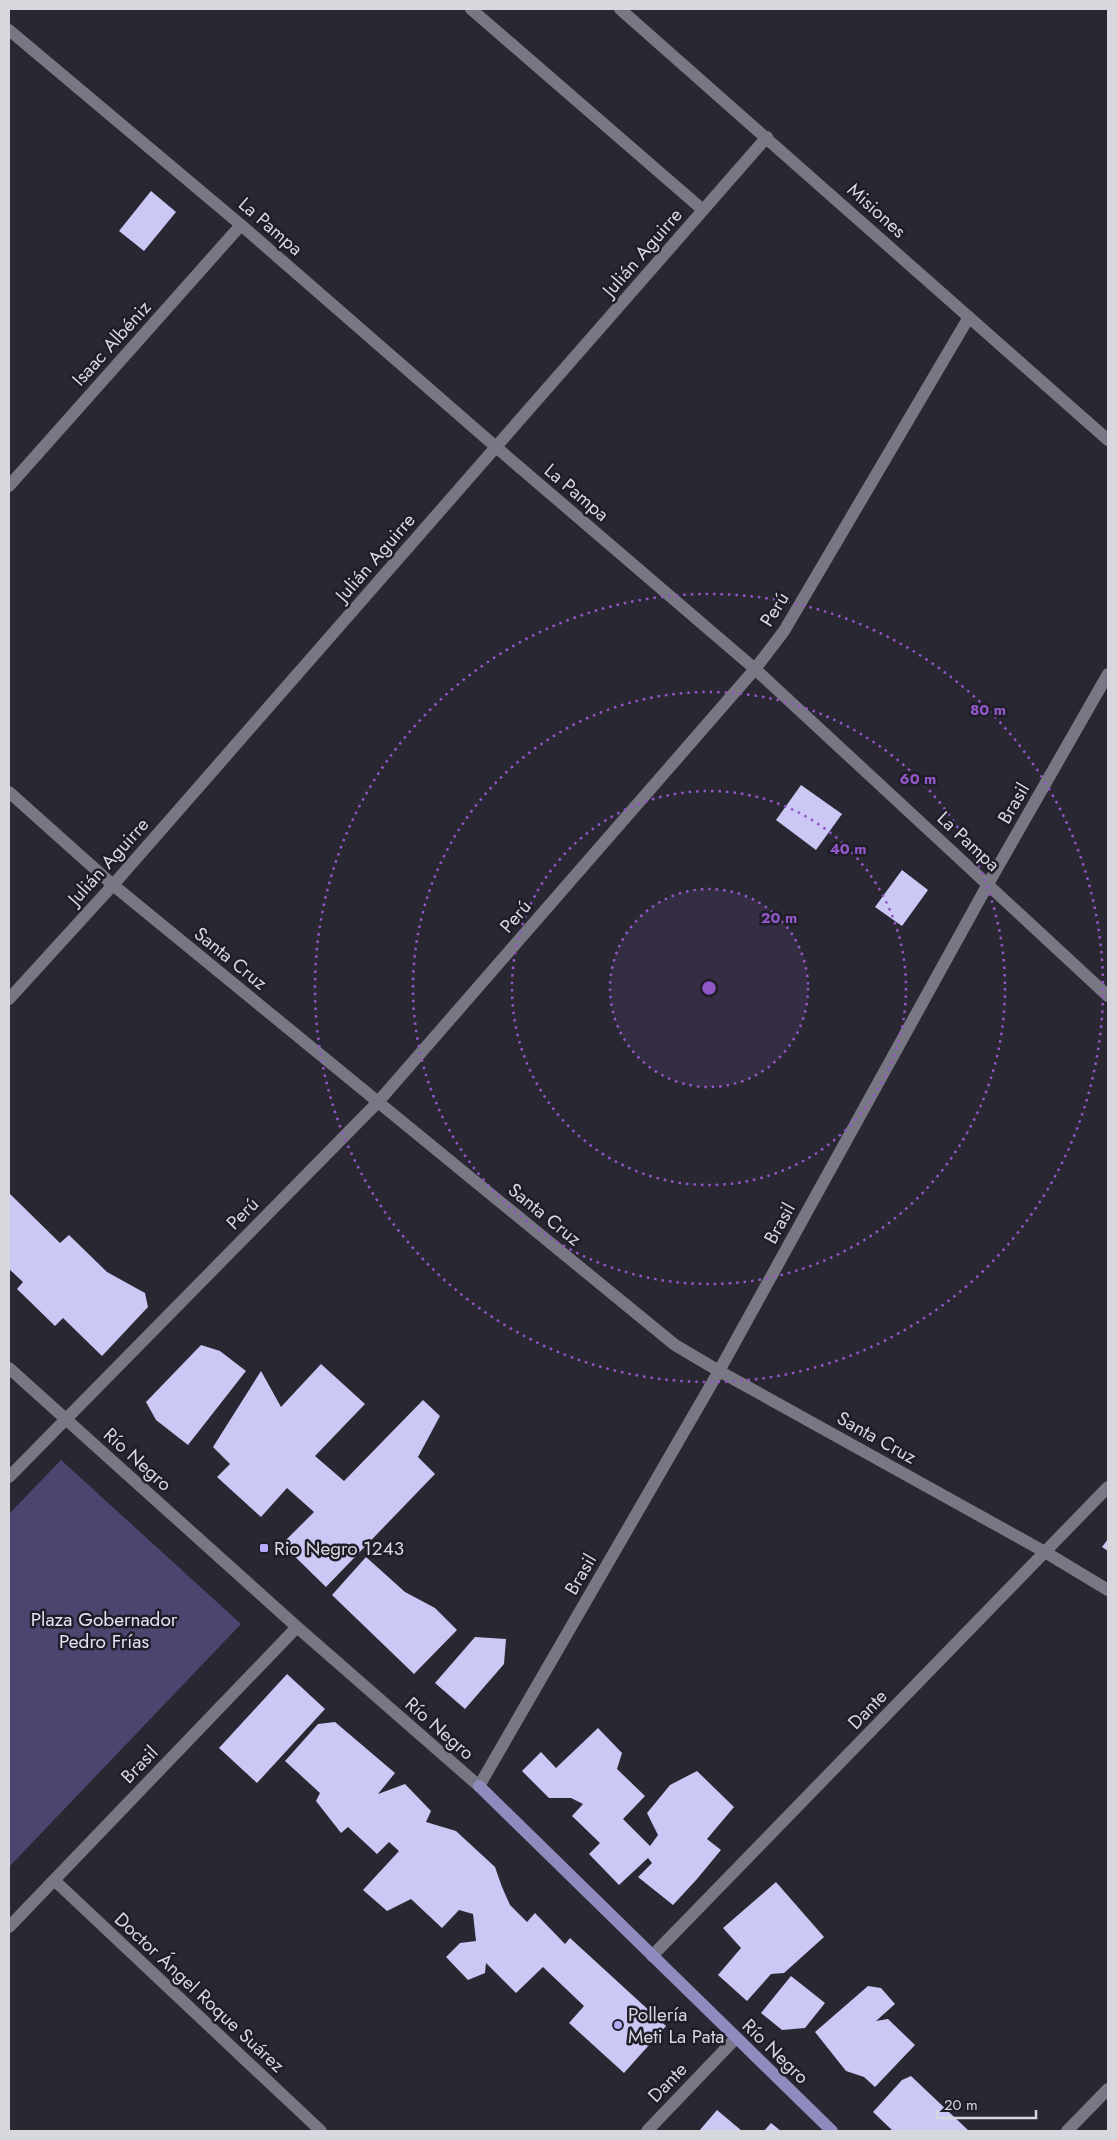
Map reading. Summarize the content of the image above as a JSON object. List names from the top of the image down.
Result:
{
  "streets": {
    "main road": ["Río Negro"],
    "street": [
      "Misiones",
      "La Pampa",
      "Julián Aguirre",
      "Isaac Albéniz",
      "Perú",
      "Brasil",
      "Santa Cruz",
      "Dante",
      "Doctor Ángel Roque Suárez"
    ]
  },
  "crossings": [
    ["Misiones", "Julián Aguirre"],
    ["Misiones", "Perú"],
    ["La Pampa", "Julián Aguirre"],
    ["La Pampa", "Isaac Albéniz"],
    ["La Pampa", "Perú"],
    ["La Pampa", "Brasil"],
    ["Julián Aguirre", "Santa Cruz"],
    ["Perú", "Santa Cruz"],
    ["Perú", "Río Negro"],
    ["Brasil", "Santa Cruz"],
    ["Brasil", "Río Negro"],
    ["Brasil", "Doctor Ángel Roque Suárez"],
    ["Santa Cruz", "Dante"],
    ["Río Negro", "Dante"]
  ],
  "parks": ["Plaza Gobernador Pedro Frías"],
  "places": {
    "transit": ["Rio Negro 1243"],
    "other": ["Pollería Meti La Pata"]
  },
  "scale_bar": "20 m",
  "rings": [
    "80 m",
    "60 m",
    "40 m",
    "20 m"
  ]
}
